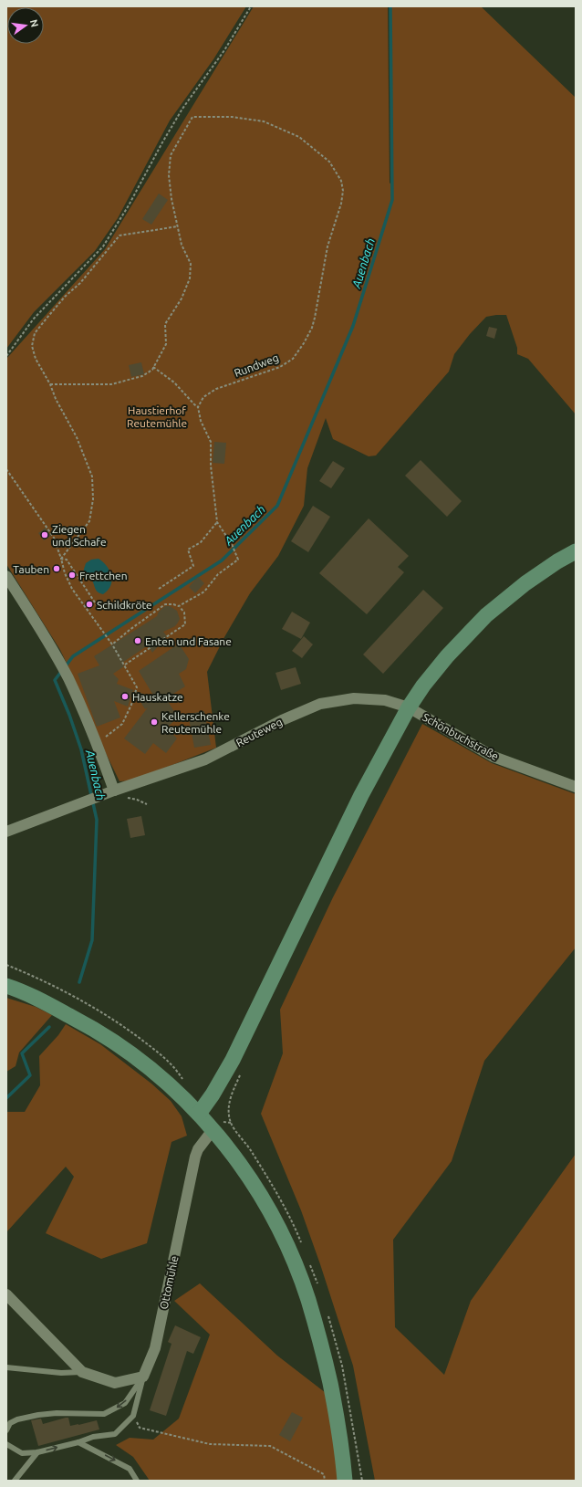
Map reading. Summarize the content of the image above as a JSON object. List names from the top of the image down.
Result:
{
  "streets": {
    "street": ["Reuteweg", "Schönbuchstraße", "Ottomühle"],
    "path": ["Rundweg"]
  },
  "crossings": [
    ["Reuteweg", "Schönbuchstraße"]
  ],
  "water": ["Auenbach"],
  "parks": ["Haustierhof Reutemühle"],
  "places": [
    "Ziegen und Schafe",
    "Tauben",
    "Frettchen",
    "Schildkröte",
    "Enten und Fasane",
    "Hauskatze",
    "Kellerschenke Reutemühle"
  ],
  "north": "right"
}
